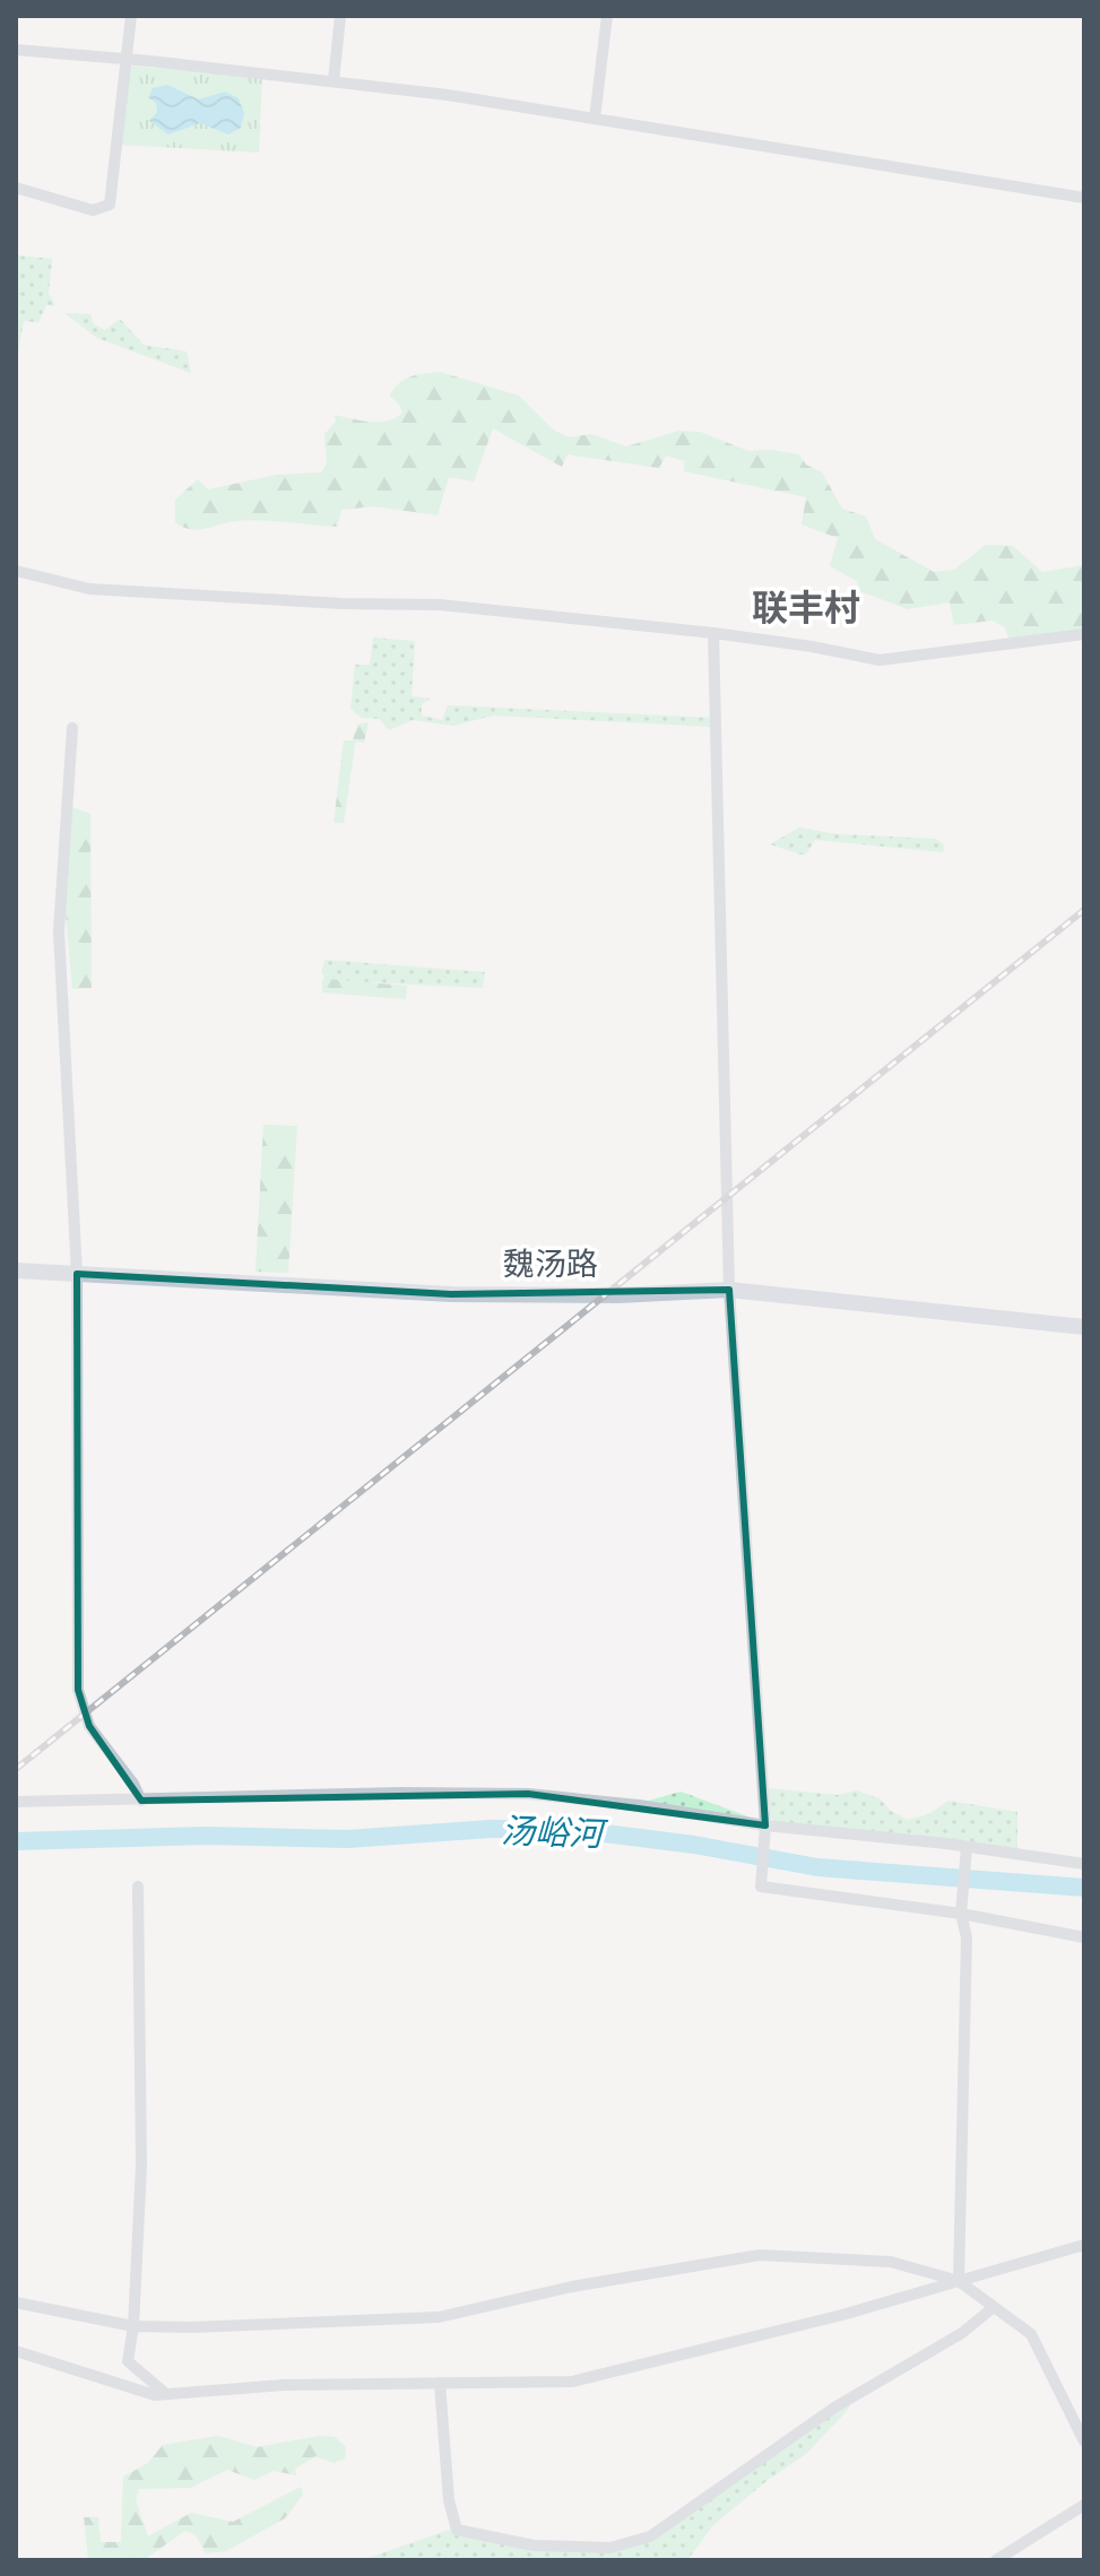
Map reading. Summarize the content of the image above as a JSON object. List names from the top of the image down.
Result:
{
  "streets": {
    "street": ["魏汤路"]
  },
  "districts": ["联丰村"],
  "water": ["汤峪河"]
}
